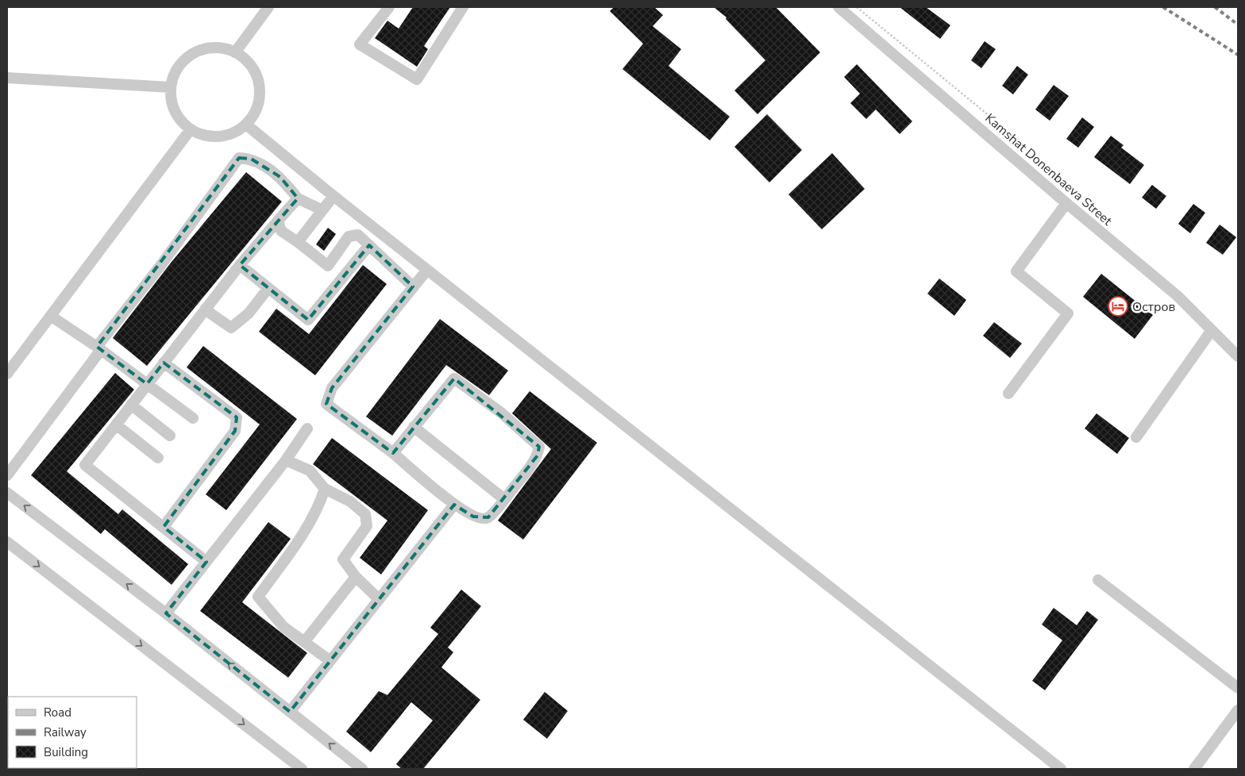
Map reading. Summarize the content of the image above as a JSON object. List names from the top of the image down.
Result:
{
  "streets": {
    "street": ["Kamshat Donenbaeva Street"]
  },
  "places": {
    "hotel": ["Остров"]
  },
  "legend": ["Road", "Railway", "Building"]
}
